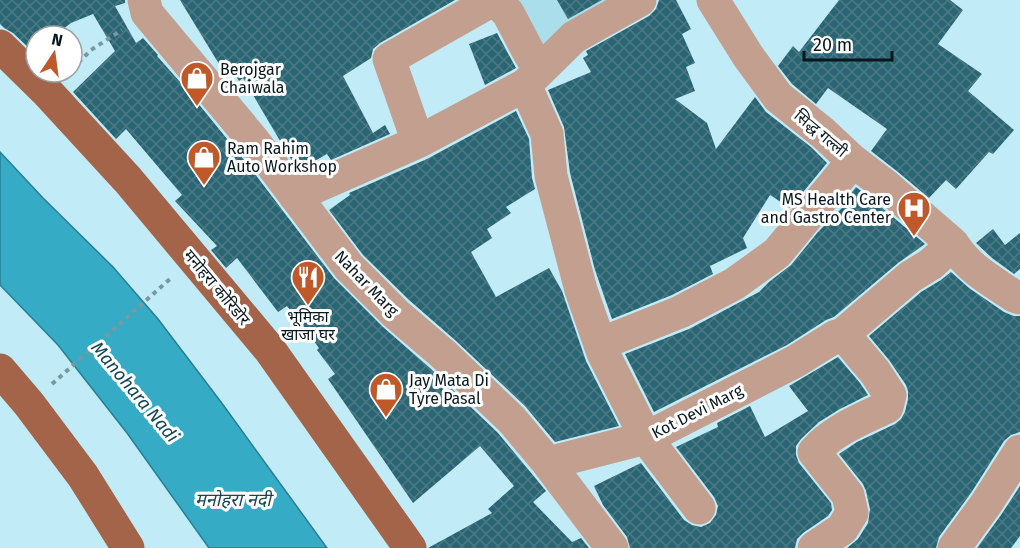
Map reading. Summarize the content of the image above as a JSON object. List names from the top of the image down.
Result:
{
  "streets": {
    "main road": ["मनोहरा कोरिडोर"],
    "street": ["सिद्ध गल्ली", "Nahar Marg", "Kot Devi Marg"]
  },
  "crossings": [
    ["सिद्ध गल्ली", "Kot Devi Marg"]
  ],
  "water": ["Manohara Nadi", "मनोहरा नदी"],
  "places": {
    "shop": ["Berojgar Chaiwala", "Ram Rahim Auto Workshop", "Jay Mata Di Tyre Pasal"],
    "hospital": ["MS Health Care and Gastro Center"],
    "restaurant": ["भूमिका खाजा घर"]
  },
  "scale_bar": "20 m",
  "north": "top"
}
